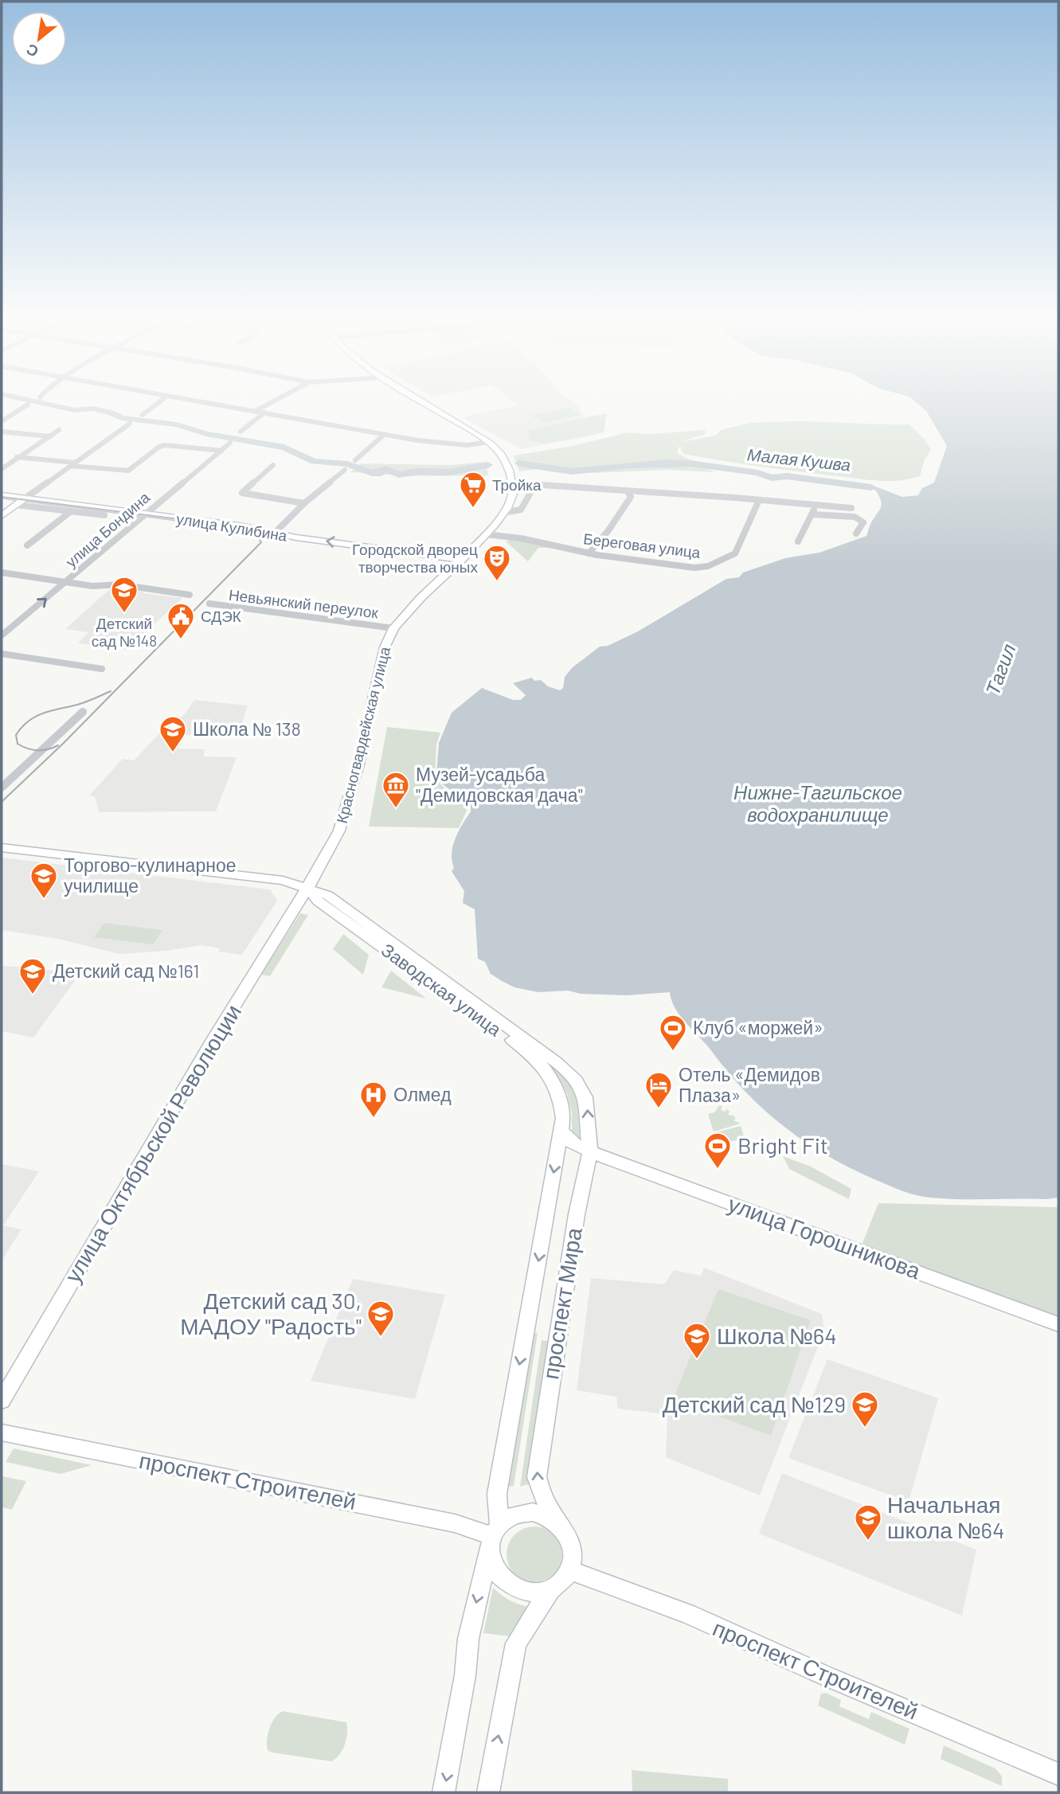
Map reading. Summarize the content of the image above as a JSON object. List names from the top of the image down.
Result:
{
  "streets": {
    "main road": [
      "улица Кулибина",
      "Красногвардейская улица",
      "Заводская улица",
      "улица Октябрьской Революции",
      "улица Горошникова",
      "проспект Мира",
      "проспект Строителей"
    ],
    "street": ["улица Бондина", "Береговая улица", "Невьянский переулок"]
  },
  "crossings": [
    ["улица Кулибина", "улица Бондина"],
    ["улица Кулибина", "Красногвардейская улица"],
    ["Береговая улица", "Красногвардейская улица"],
    ["Невьянский переулок", "Красногвардейская улица"],
    ["Красногвардейская улица", "Заводская улица"],
    ["Красногвардейская улица", "улица Октябрьской Революции"],
    ["Заводская улица", "улица Октябрьской Революции"],
    ["Заводская улица", "проспект Мира"],
    ["улица Горошникова", "проспект Мира"],
    ["проспект Мира", "проспект Строителей"]
  ],
  "one_way": ["улица Кулибина"],
  "water": ["Малая Кушва", "Тагил", "Нижне-Тагильское водохранилище"],
  "places": {
    "supermarket": ["Тройка"],
    "theatre": ["Городской дворец творчества юных"],
    "school or university": [
      "Детский сад №148",
      "Школа № 138",
      "Торгово-кулинарное училище",
      "Детский сад №161",
      "Детский сад 30, МАДОУ \"Радость\"",
      "Школа №64",
      "Детский сад №129",
      "Начальная школа №64"
    ],
    "public building": ["СДЭК"],
    "museum": ["Музей-усадьба \"Демидовская дача\""],
    "sports": ["Клуб «моржей»", "Bright Fit"],
    "hotel": ["Отель «Демидов Плаза»"],
    "hospital": ["Олмед"]
  },
  "north": "bottom left"
}
